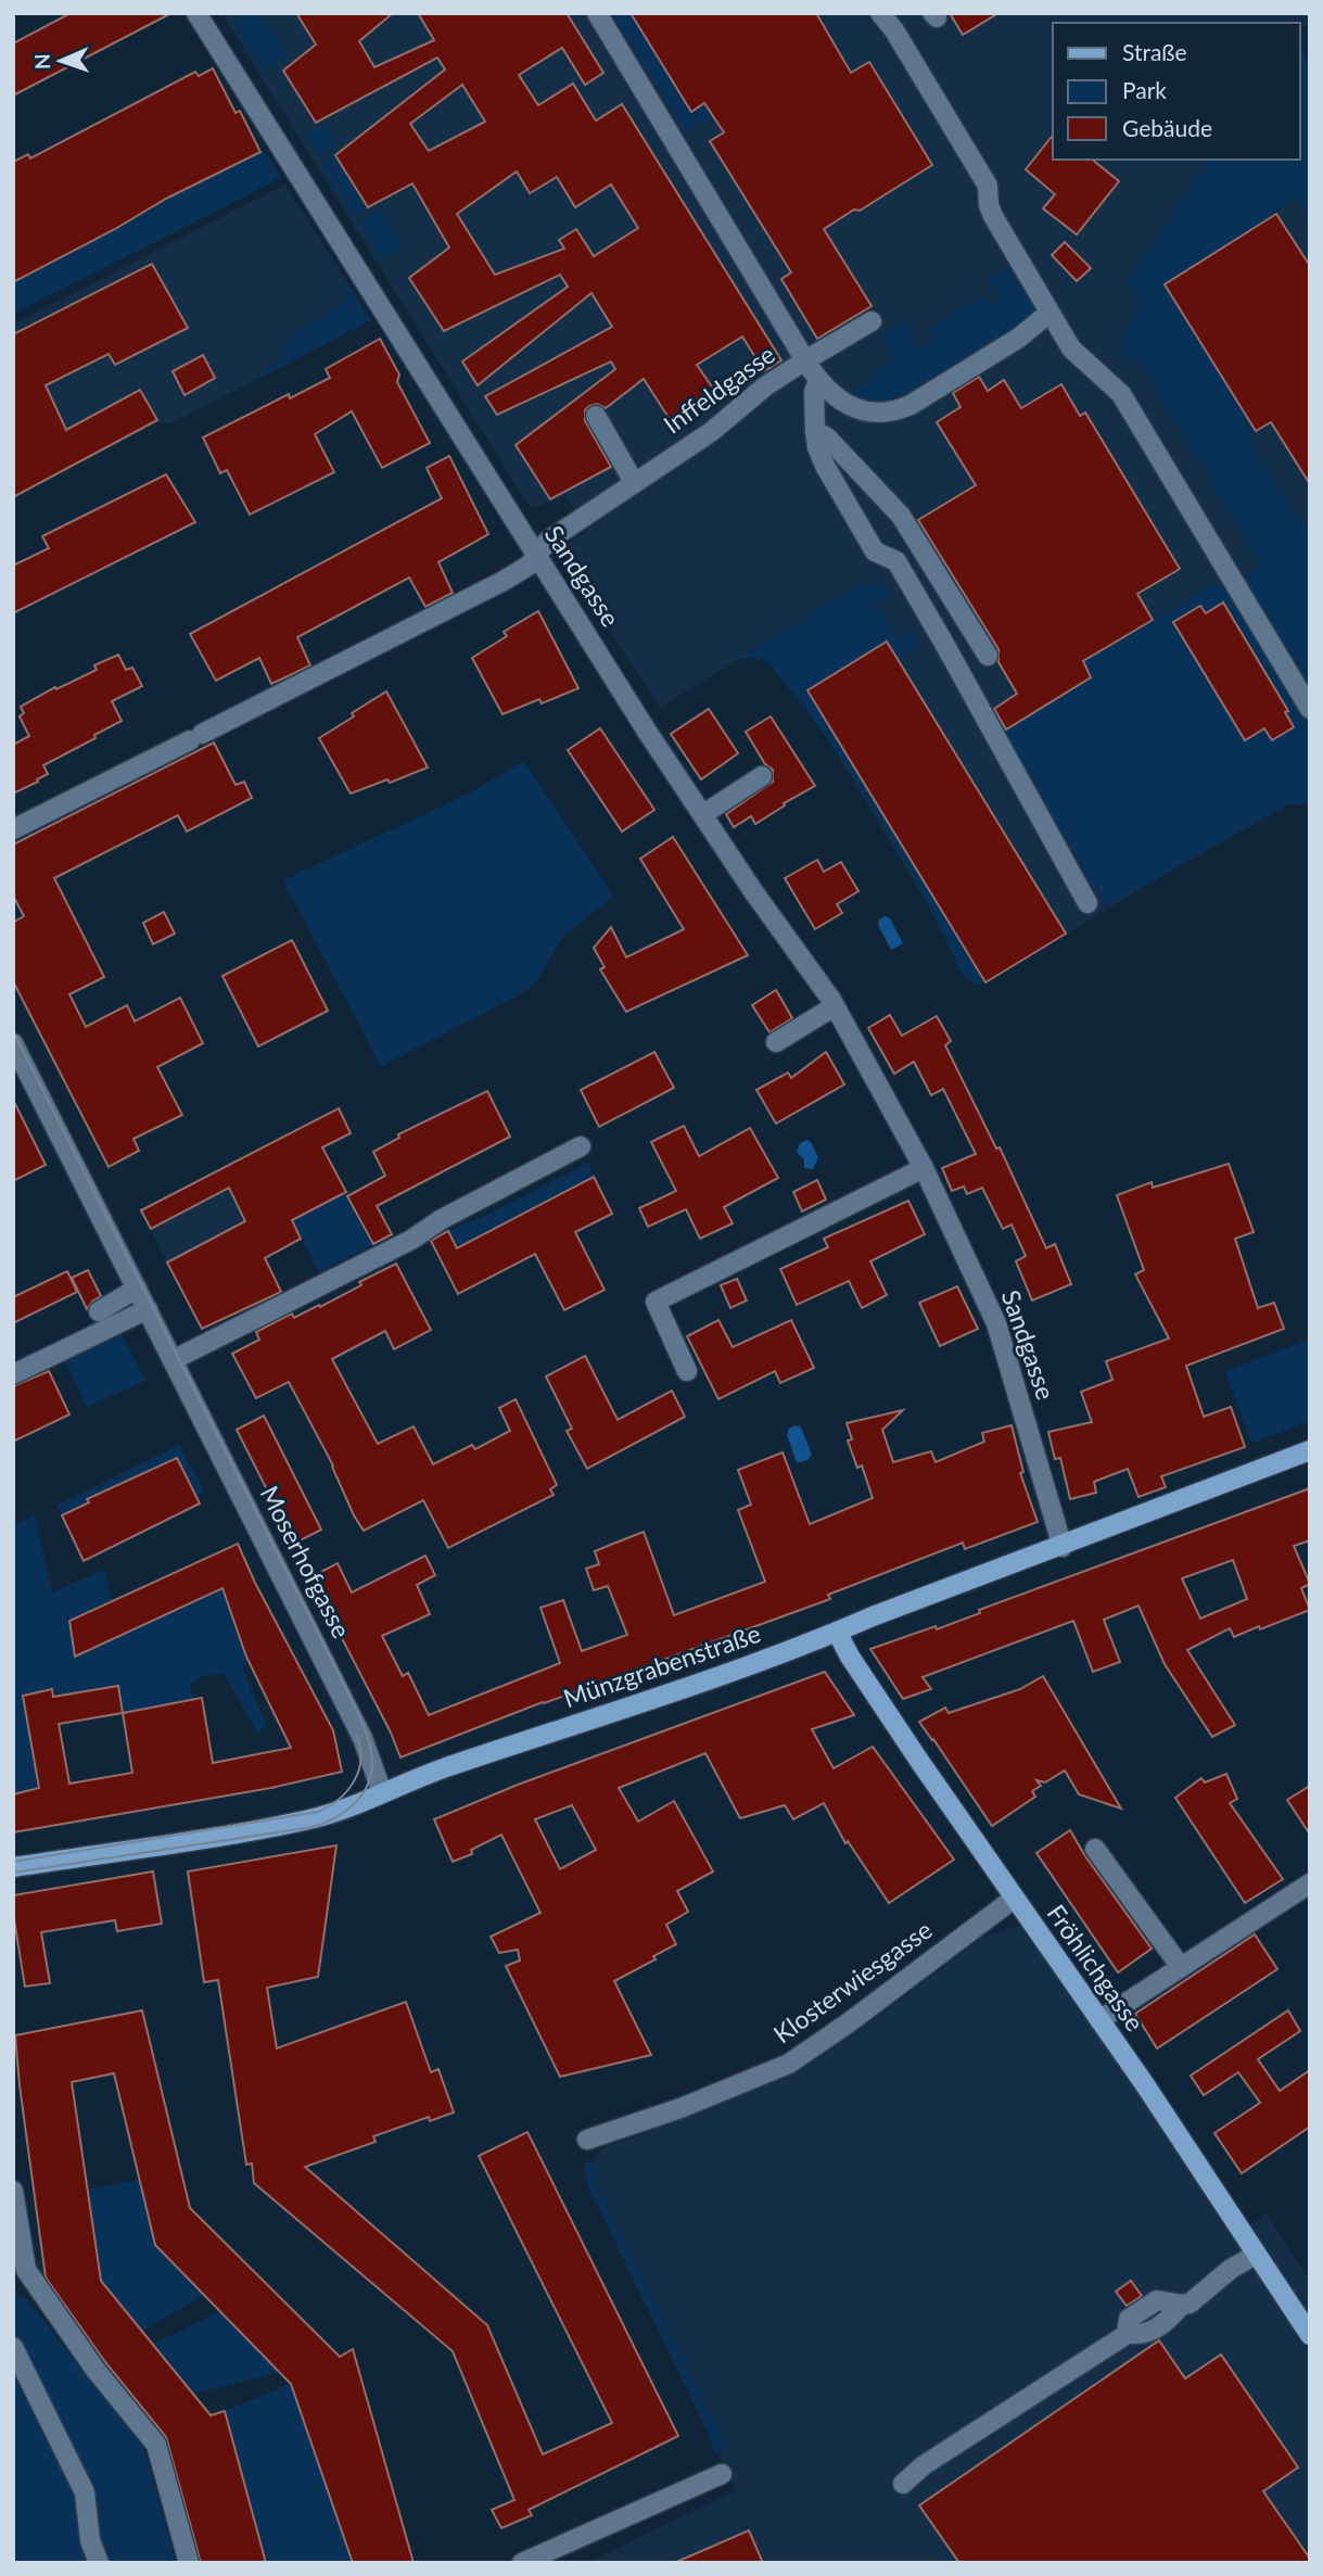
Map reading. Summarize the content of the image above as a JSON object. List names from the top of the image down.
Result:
{
  "streets": {
    "main road": ["Münzgrabenstraße", "Fröhlichgasse"],
    "street": [
      "Inffeldgasse",
      "Sandgasse",
      "Moserhofgasse",
      "Klosterwiesgasse"
    ]
  },
  "crossings": [
    ["Inffeldgasse", "Sandgasse"],
    ["Sandgasse", "Münzgrabenstraße"],
    ["Moserhofgasse", "Münzgrabenstraße"],
    ["Münzgrabenstraße", "Fröhlichgasse"],
    ["Fröhlichgasse", "Klosterwiesgasse"]
  ],
  "legend": ["Straße", "Park", "Gebäude"],
  "north": "left"
}
